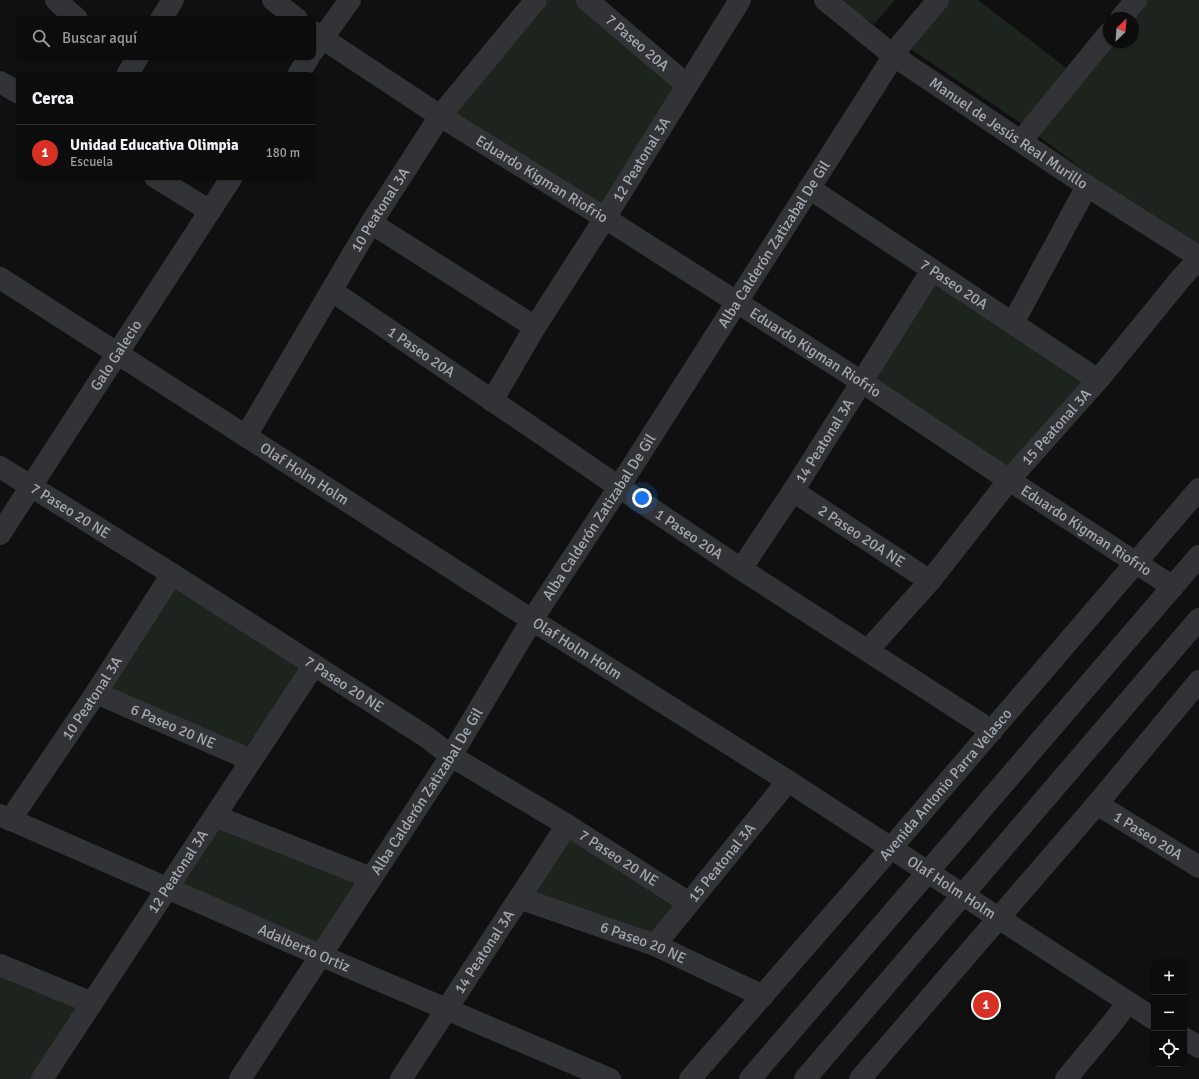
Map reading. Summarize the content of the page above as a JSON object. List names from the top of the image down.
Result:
{
  "streets": {
    "street": [
      "7 Paseo 20A",
      "Manuel de Jesús Real Murillo",
      "12 Peatonal 3A",
      "Eduardo Kigman Riofrio",
      "10 Peatonal 3A",
      "Alba Calderón Zatizabal De Gil",
      "1 Paseo 20A",
      "Galo Galecio",
      "15 Peatonal 3A",
      "14 Peatonal 3A",
      "Olaf Holm Holm",
      "7 Paseo 20 NE",
      "2 Paseo 20A NE",
      "6 Paseo 20 NE",
      "Avenida Antonio Parra Velasco",
      "Adalberto Ortiz"
    ]
  },
  "crossings": [
    ["7 Paseo 20A", "12 Peatonal 3A"],
    ["7 Paseo 20A", "Alba Calderón Zatizabal De Gil"],
    ["7 Paseo 20A", "15 Peatonal 3A"],
    ["7 Paseo 20A", "14 Peatonal 3A"],
    ["Manuel de Jesús Real Murillo", "Alba Calderón Zatizabal De Gil"],
    ["Manuel de Jesús Real Murillo", "15 Peatonal 3A"],
    ["12 Peatonal 3A", "Eduardo Kigman Riofrio"],
    ["12 Peatonal 3A", "1 Paseo 20A"],
    ["12 Peatonal 3A", "7 Paseo 20 NE"],
    ["12 Peatonal 3A", "6 Paseo 20 NE"],
    ["12 Peatonal 3A", "Adalberto Ortiz"],
    ["Eduardo Kigman Riofrio", "10 Peatonal 3A"],
    ["Eduardo Kigman Riofrio", "Alba Calderón Zatizabal De Gil"],
    ["Eduardo Kigman Riofrio", "15 Peatonal 3A"],
    ["Eduardo Kigman Riofrio", "14 Peatonal 3A"],
    ["Eduardo Kigman Riofrio", "Avenida Antonio Parra Velasco"],
    ["10 Peatonal 3A", "1 Paseo 20A"],
    ["10 Peatonal 3A", "Olaf Holm Holm"],
    ["10 Peatonal 3A", "7 Paseo 20 NE"],
    ["10 Peatonal 3A", "6 Paseo 20 NE"],
    ["10 Peatonal 3A", "Adalberto Ortiz"],
    ["Alba Calderón Zatizabal De Gil", "1 Paseo 20A"],
    ["Alba Calderón Zatizabal De Gil", "Olaf Holm Holm"],
    ["Alba Calderón Zatizabal De Gil", "7 Paseo 20 NE"],
    ["Alba Calderón Zatizabal De Gil", "Adalberto Ortiz"],
    ["1 Paseo 20A", "15 Peatonal 3A"],
    ["1 Paseo 20A", "14 Peatonal 3A"],
    ["1 Paseo 20A", "Avenida Antonio Parra Velasco"],
    ["Galo Galecio", "Olaf Holm Holm"],
    ["Galo Galecio", "7 Paseo 20 NE"],
    ["15 Peatonal 3A", "Olaf Holm Holm"],
    ["15 Peatonal 3A", "7 Paseo 20 NE"],
    ["15 Peatonal 3A", "2 Paseo 20A NE"],
    ["15 Peatonal 3A", "6 Paseo 20 NE"],
    ["14 Peatonal 3A", "7 Paseo 20 NE"],
    ["14 Peatonal 3A", "2 Paseo 20A NE"],
    ["14 Peatonal 3A", "6 Paseo 20 NE"],
    ["14 Peatonal 3A", "Adalberto Ortiz"],
    ["Olaf Holm Holm", "Avenida Antonio Parra Velasco"],
    ["6 Paseo 20 NE", "Avenida Antonio Parra Velasco"]
  ],
  "north": "top right",
  "page": {
    "search": "Buscar aquí",
    "heading": "Cerca",
    "list": [
      {
        "mark": "1",
        "name": "Unidad Educativa Olimpia",
        "note": "Escuela",
        "value": "180 m"
      }
    ],
    "map_buttons": ["+", "−"],
    "pins": "1"
  }
}
